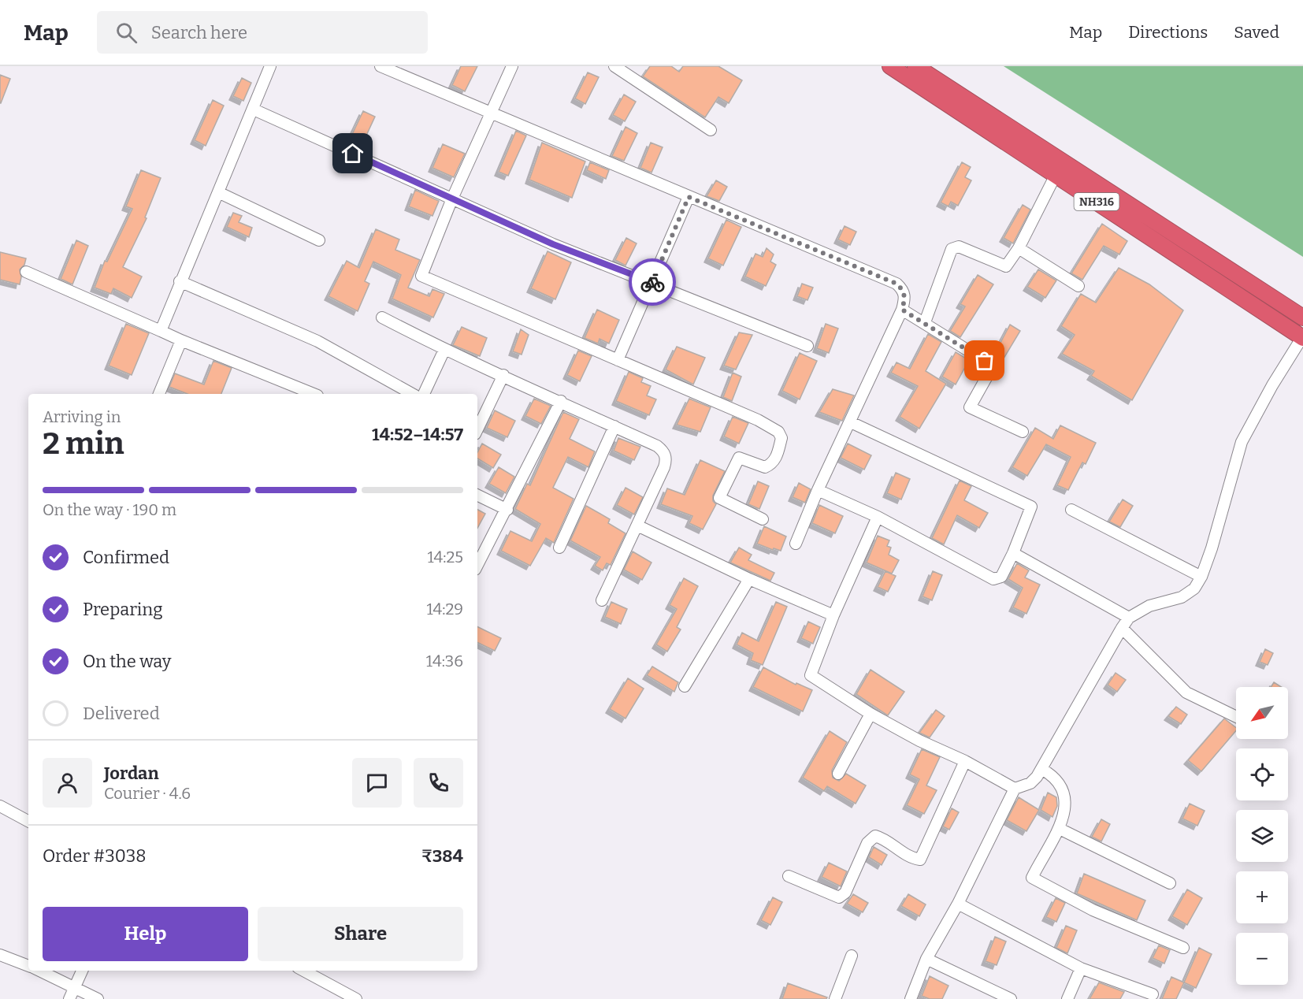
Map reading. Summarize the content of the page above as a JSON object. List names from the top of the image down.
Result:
{
  "streets": {
    "highway": ["NH316"]
  },
  "north": "bottom left",
  "page": {
    "header": "Map",
    "search": "Search here",
    "nav": ["Map", "Directions", "Saved"],
    "heading": ["2 min", "Arriving in", "14:52–14:57"],
    "panel": [
      "Jordan",
      "Courier · 4.6",
      "Order #3038",
      "₹384"
    ],
    "bar": "On the way · 190 m",
    "list": [
      ["Confirmed", "14:25"],
      ["Preparing", "14:29"],
      ["On the way", "14:36"],
      "Delivered"
    ],
    "map_buttons": ["+", "−"],
    "buttons": ["Help", "Share"]
  }
}
